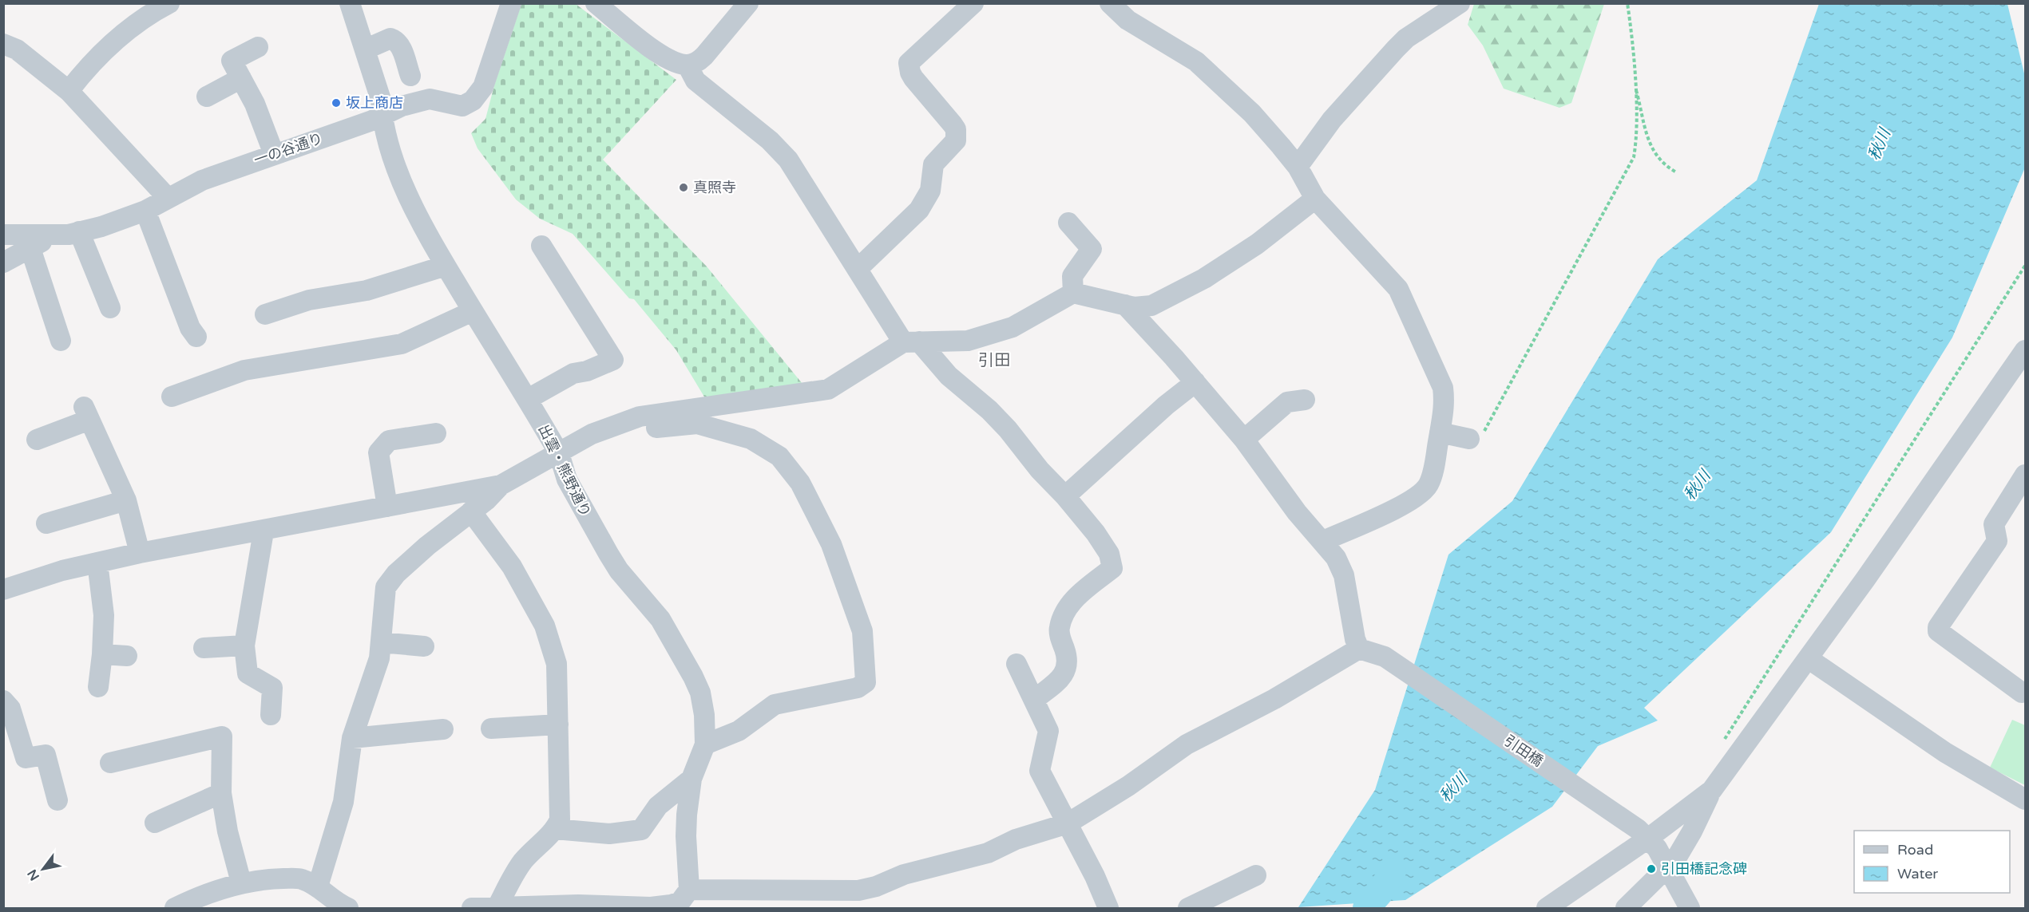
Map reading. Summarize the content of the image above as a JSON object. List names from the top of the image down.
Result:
{
  "streets": {
    "street": ["一の谷通り", "出雲・熊野通り", "引田橋"]
  },
  "crossings": [
    ["一の谷通り", "出雲・熊野通り"]
  ],
  "districts": ["引田"],
  "water": ["秋川"],
  "places": ["坂上商店", "真照寺", "引田橋記念碑"],
  "legend": ["Road", "Water"],
  "north": "bottom left"
}
